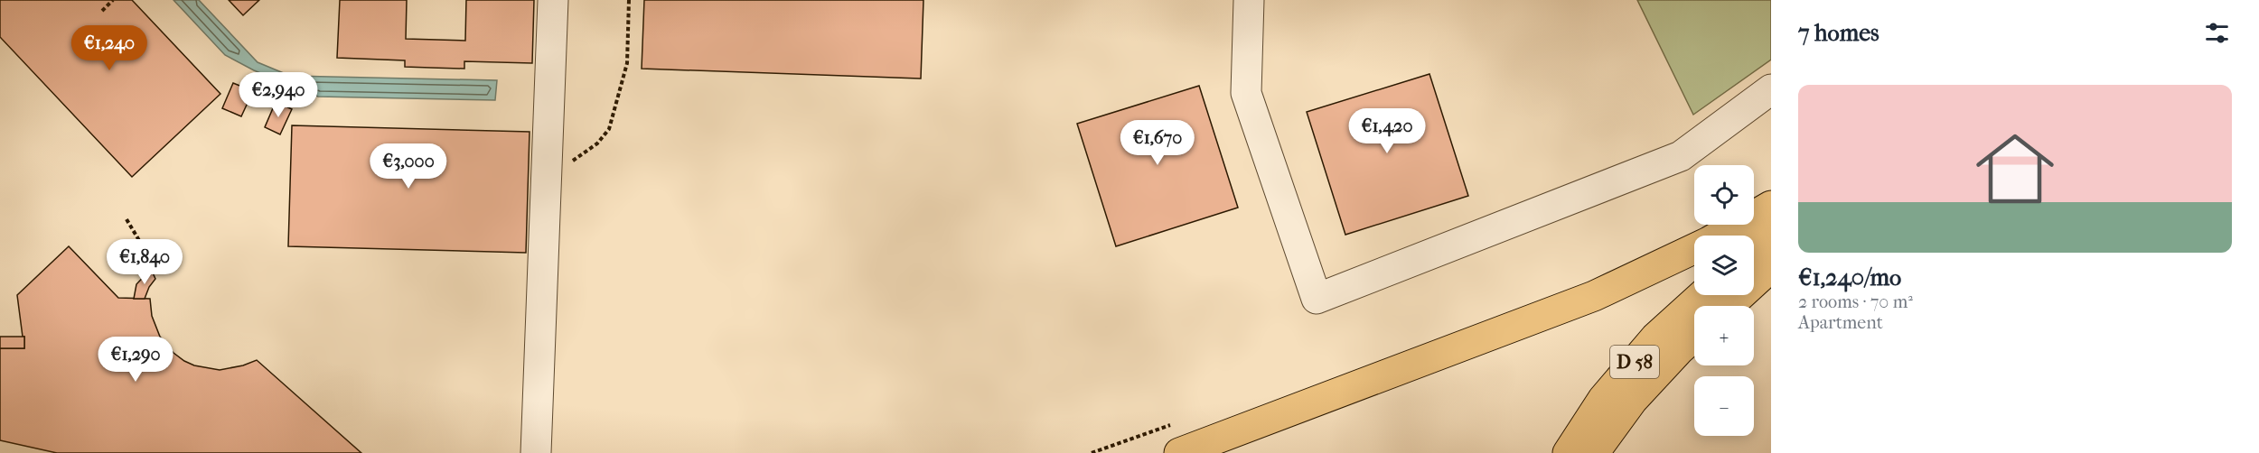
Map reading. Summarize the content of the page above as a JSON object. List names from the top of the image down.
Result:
{
  "streets": {
    "main road": ["D 58"]
  },
  "page": {
    "heading": "7 homes",
    "price": [
      "€1,240",
      "€2,940",
      "€1,420",
      "€1,670",
      "€3,000",
      "€1,840",
      "€1,290"
    ],
    "list": [
      {
        "name": "€1,240/mo",
        "note": "2 rooms · 70 m² · Apartment"
      }
    ],
    "map_buttons": ["+", "−"]
  }
}
